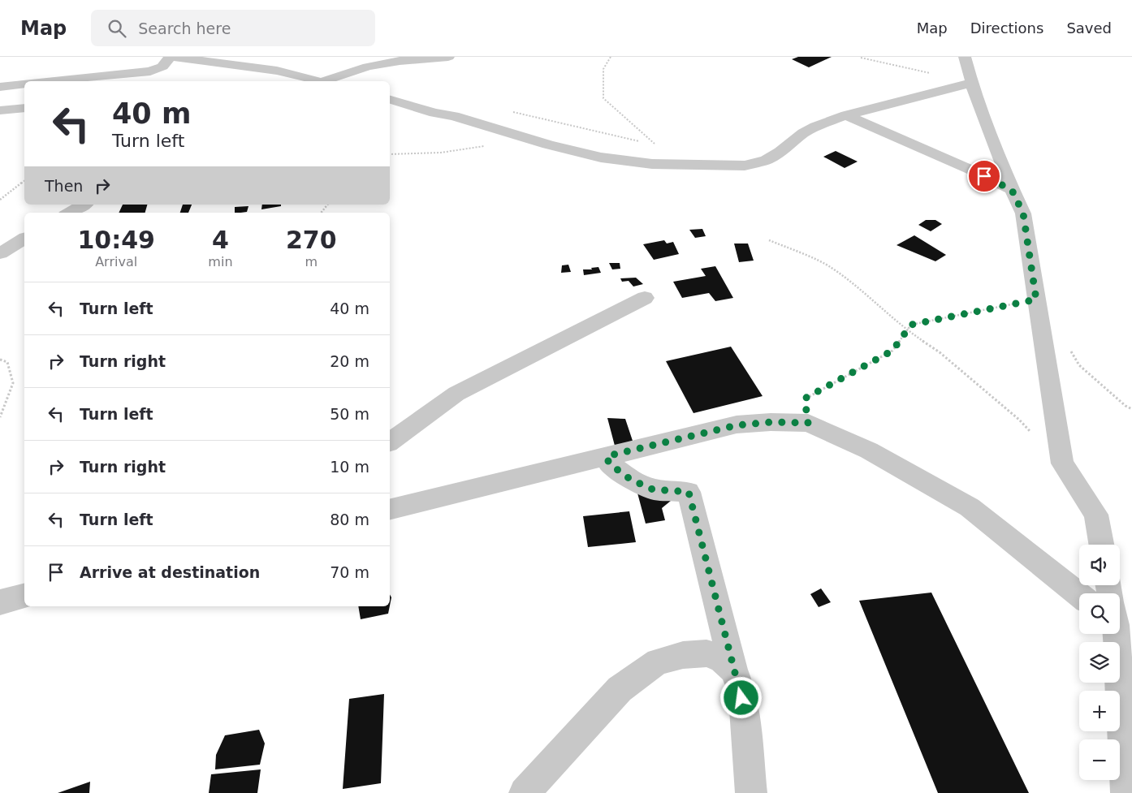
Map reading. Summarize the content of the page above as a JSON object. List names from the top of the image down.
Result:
{
  "page": {
    "header": "Map",
    "search": "Search here",
    "nav": ["Map", "Directions", "Saved"],
    "turn": ["40 m", "Turn left"],
    "then": "Then",
    "eta": [
      "10:49",
      "Arrival",
      "4",
      "min",
      "270",
      "m"
    ],
    "list": [
      {
        "name": "Turn left",
        "value": "40 m"
      },
      {
        "name": "Turn right",
        "value": "20 m"
      },
      {
        "name": "Turn left",
        "value": "50 m"
      },
      {
        "name": "Turn right",
        "value": "10 m"
      },
      {
        "name": "Turn left",
        "value": "80 m"
      },
      {
        "name": "Arrive at destination",
        "value": "70 m"
      }
    ],
    "map_buttons": ["+", "−"]
  }
}
